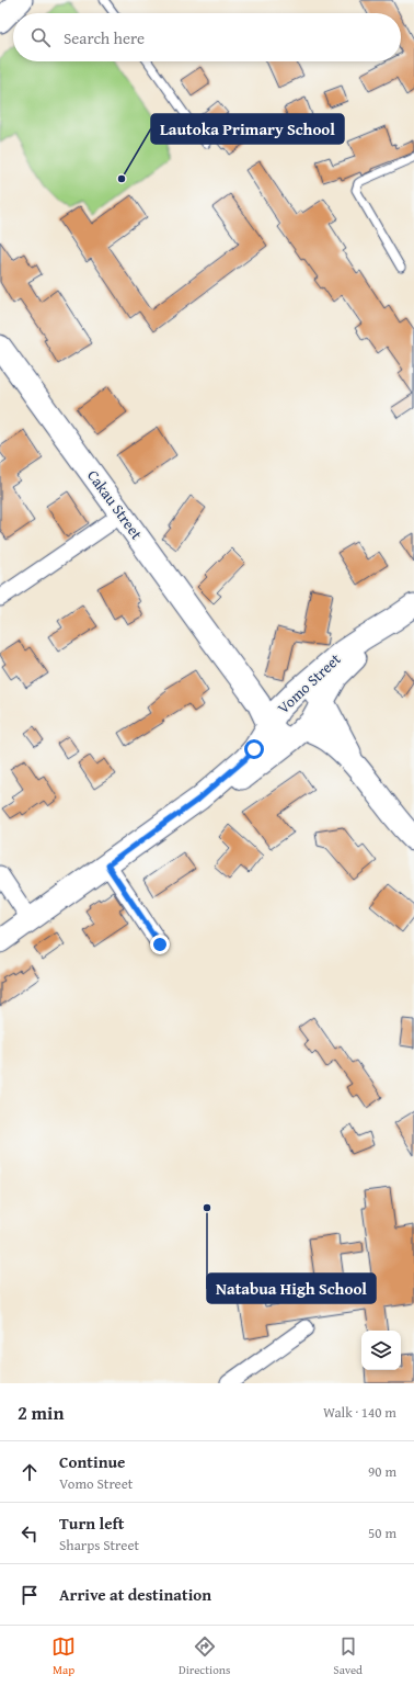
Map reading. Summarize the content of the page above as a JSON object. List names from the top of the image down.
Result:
{
  "streets": {
    "main road": ["Cakau Street", "Vomo Street"]
  },
  "crossings": [
    ["Cakau Street", "Vomo Street"]
  ],
  "places": ["Lautoka Primary School", "Natabua High School"],
  "page": {
    "search": "Search here",
    "heading": ["2 min", "Walk · 140 m"],
    "list": [
      ["Continue", "Vomo Street", "90 m"],
      ["Turn left", "Sharps Street", "50 m"],
      "Arrive at destination"
    ],
    "nav": ["Map", "Directions", "Saved"]
  }
}
